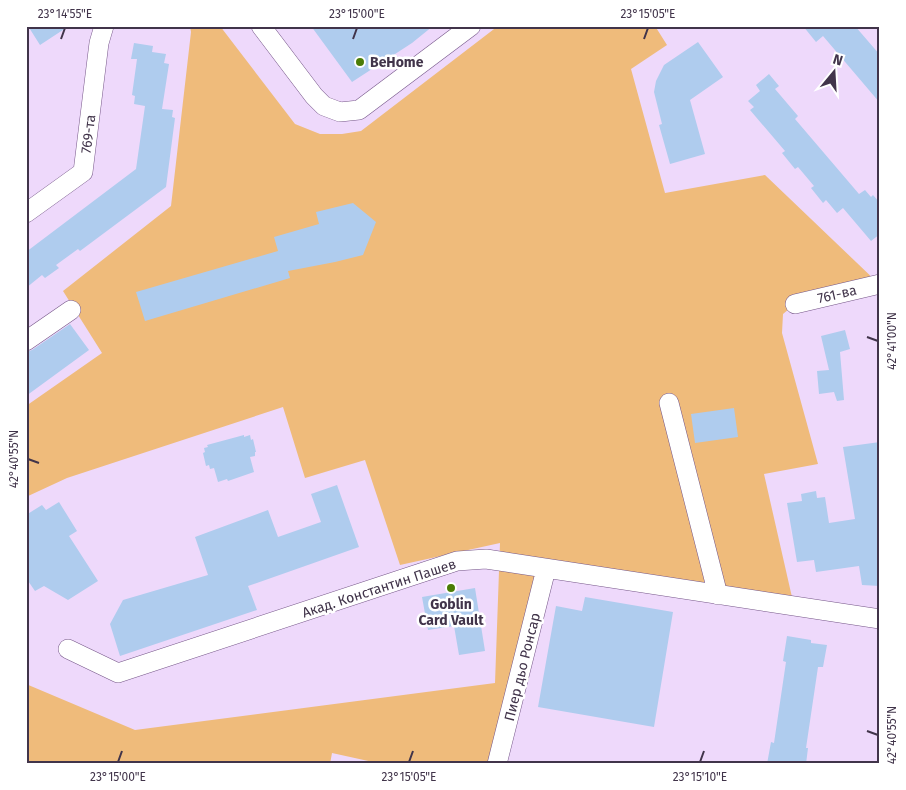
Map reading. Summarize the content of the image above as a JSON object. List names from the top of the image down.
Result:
{
  "streets": {
    "street": [
      "769-та",
      "761-ва",
      "Акад. Константин Пашев",
      "Пиер дьо Ронсар"
    ]
  },
  "crossings": [
    ["Акад. Константин Пашев", "Пиер дьо Ронсар"]
  ],
  "places": ["BeHome", "Goblin Card Vault"],
  "north": "top",
  "coordinates": [
    "23°14'55\"E",
    "23°15'00\"E",
    "23°15'05\"E",
    "42°41'00\"N",
    "42°40'55\"N",
    "23°15'10\"E"
  ]
}
